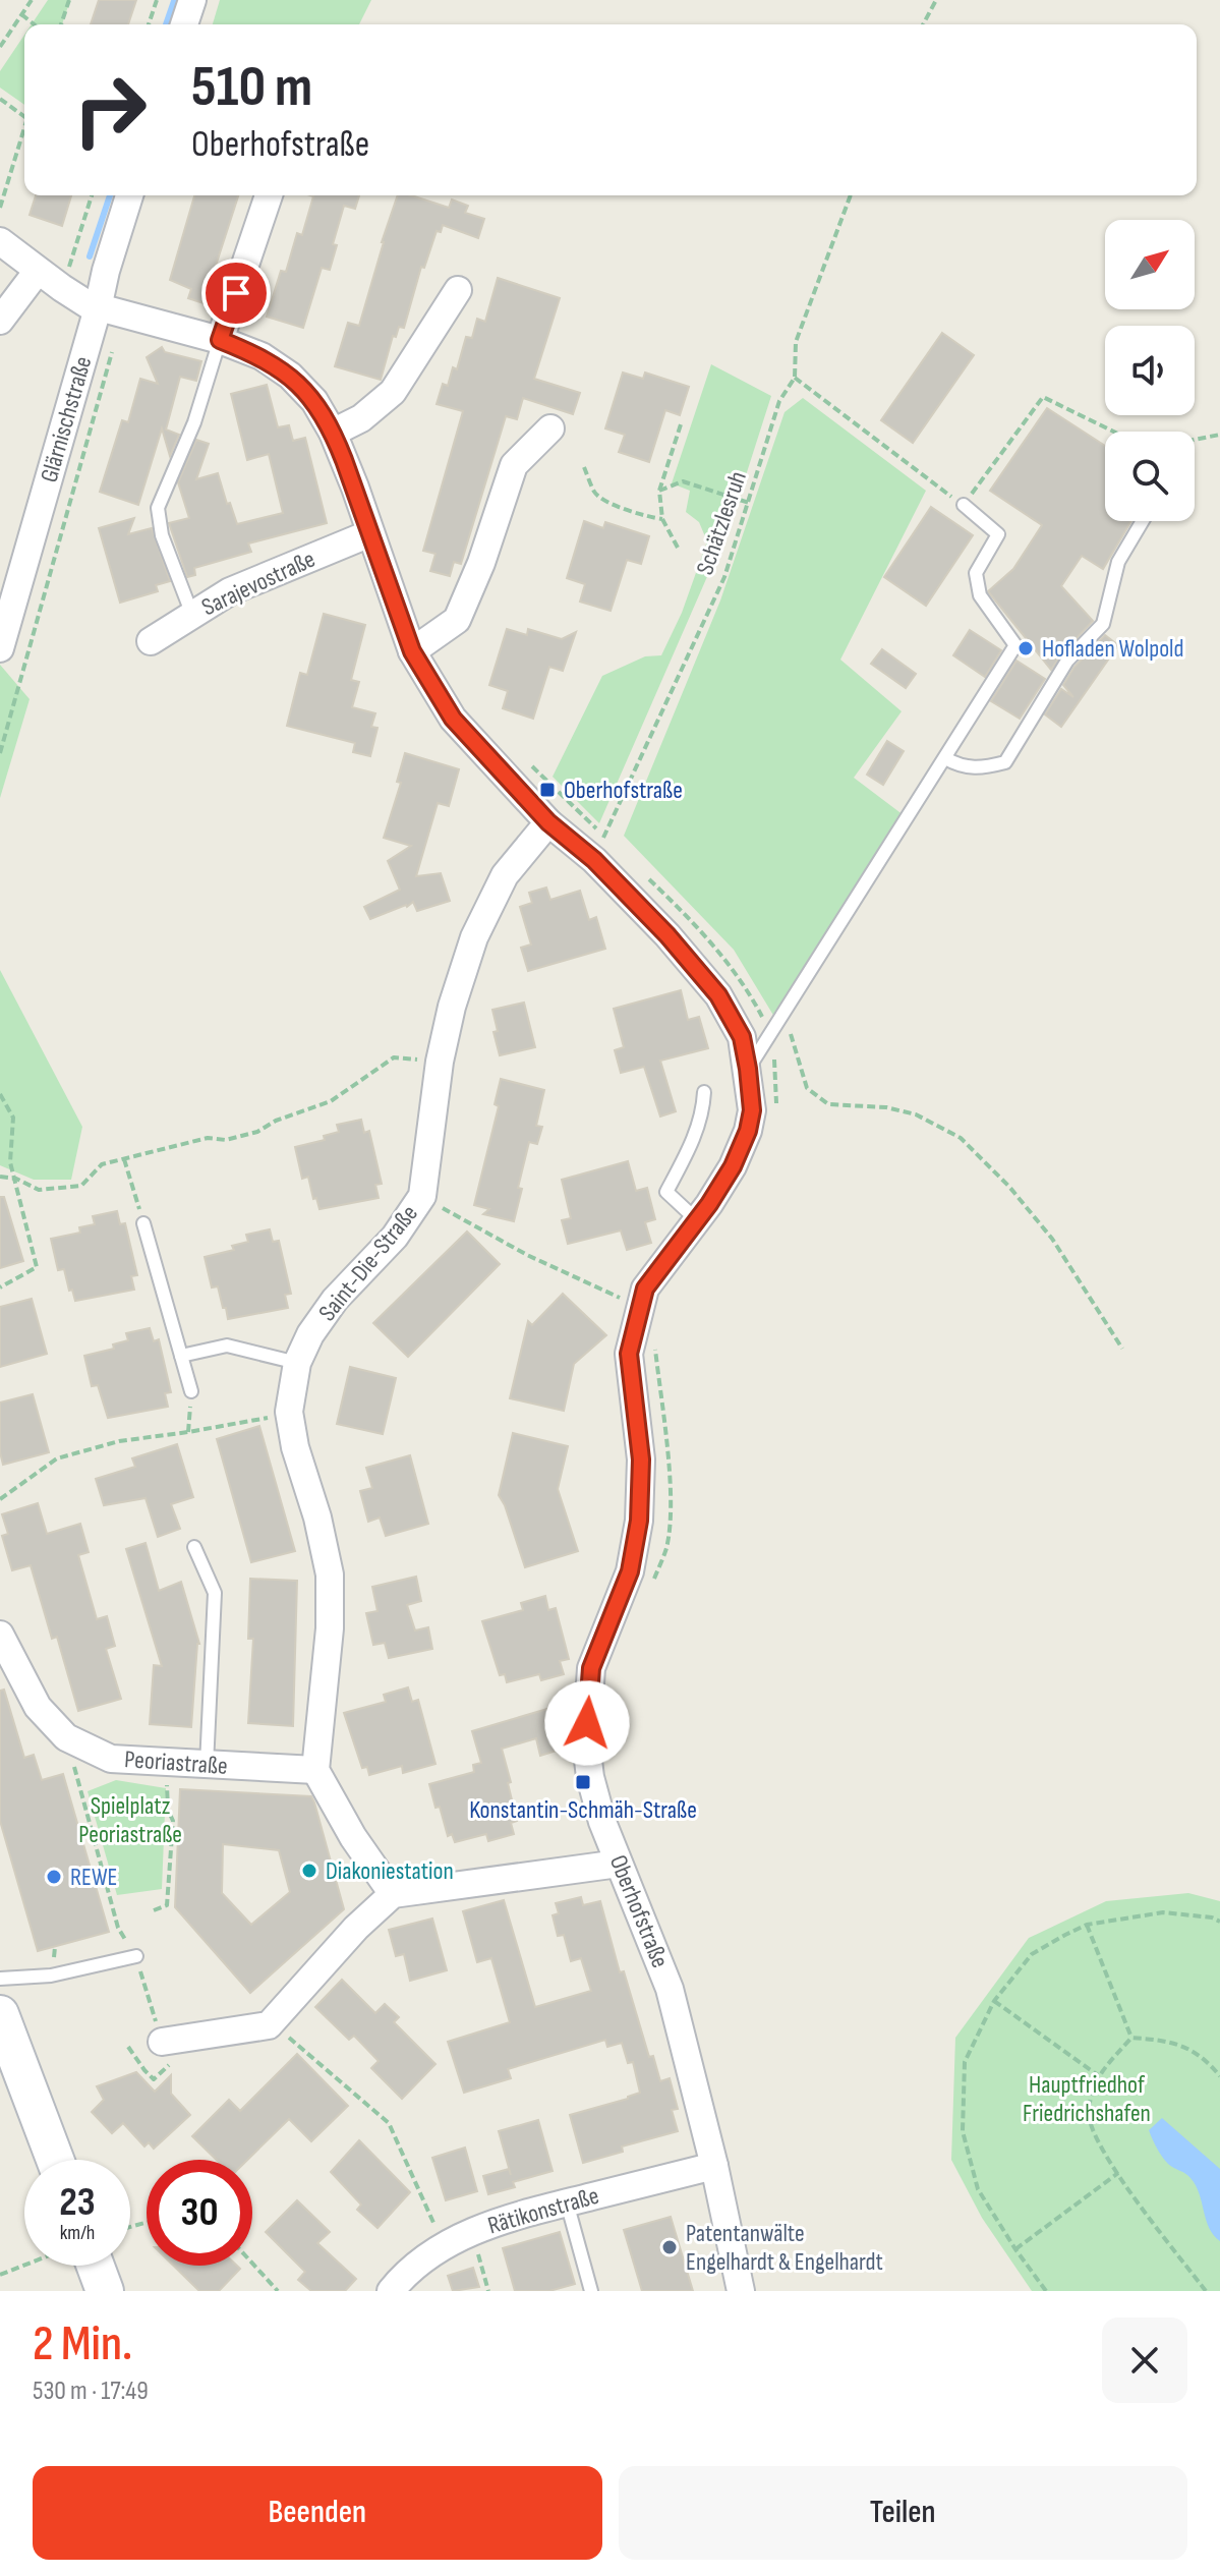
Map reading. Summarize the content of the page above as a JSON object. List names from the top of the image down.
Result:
{
  "streets": {
    "street": [
      "Glärnischstraße",
      "Sarajevostraße",
      "Saint-Die-Straße",
      "Peoriastraße",
      "Oberhofstraße",
      "Rätikonstraße"
    ],
    "path": ["Schätzlesruh"]
  },
  "crossings": [
    ["Glärnischstraße", "Oberhofstraße"],
    ["Schätzlesruh", "Oberhofstraße"],
    ["Sarajevostraße", "Oberhofstraße"],
    ["Saint-Die-Straße", "Peoriastraße"],
    ["Saint-Die-Straße", "Oberhofstraße"],
    ["Oberhofstraße", "Rätikonstraße"]
  ],
  "parks": ["Spielplatz Peoriastraße", "Hauptfriedhof Friedrichshafen"],
  "places": {
    "other": [
      "Hofladen Wolpold",
      "Diakoniestation",
      "REWE",
      "Patentanwälte Engelhardt & Engelhardt"
    ],
    "transit": ["Oberhofstraße", "Konstantin-Schmäh-Straße"]
  },
  "north": "top right",
  "page": {
    "turn": ["510 m", "Oberhofstraße"],
    "speed": "23 km/h",
    "limit": "30",
    "heading": ["2 Min.", "530 m · 17:49"],
    "buttons": ["Beenden", "Teilen"]
  }
}
